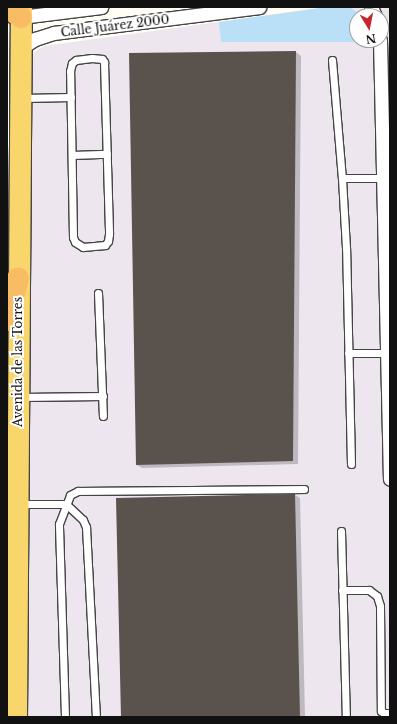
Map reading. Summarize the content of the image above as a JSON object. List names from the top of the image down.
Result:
{
  "streets": {
    "main road": ["Avenida de las Torres"],
    "street": ["Calle Juárez 2000"]
  },
  "crossings": [
    ["Calle Juárez 2000", "Avenida de las Torres"]
  ],
  "north": "bottom"
}
